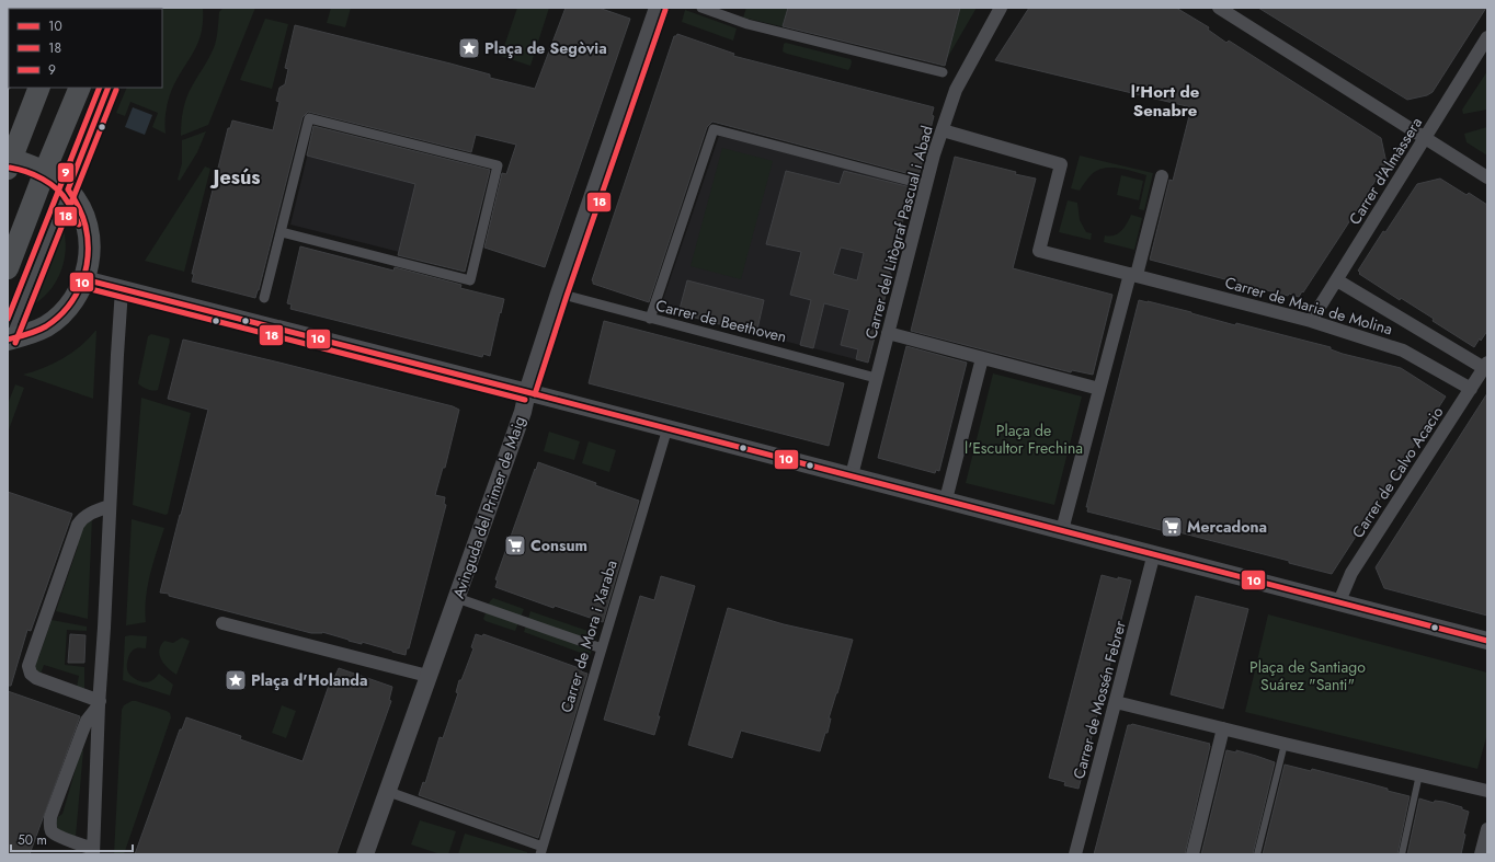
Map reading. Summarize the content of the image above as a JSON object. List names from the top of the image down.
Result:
{
  "streets": {
    "street": [
      "Carrer d'Almàssera",
      "Carrer del Litògraf Pascual i Abad",
      "Carrer de Maria de Molina",
      "Carrer de Beethoven",
      "Carrer de Calvo Acacio",
      "Avinguda del Primer de Maig",
      "Carrer de Mora i Xaraba",
      "Carrer de Mossén Febrer"
    ]
  },
  "crossings": [
    ["Carrer d'Almàssera", "Carrer de Maria de Molina"],
    ["Carrer del Litògraf Pascual i Abad", "Carrer de Beethoven"],
    ["Carrer de Maria de Molina", "Carrer de Calvo Acacio"],
    ["Carrer de Beethoven", "Avinguda del Primer de Maig"]
  ],
  "districts": ["l'Hort de Senabre", "Jesús"],
  "parks": ["Plaça de l'Escultor Frechina", "Plaça de Santiago Suárez \"Santi\""],
  "places": {
    "place": ["Plaça de Segòvia", "Plaça d'Holanda"],
    "supermarket": ["Mercadona", "Consum"]
  },
  "lines": ["transit line 18", "transit line 10", "transit line 9"],
  "legend": ["10", "18", "9"],
  "scale_bar": "50 m"
}
